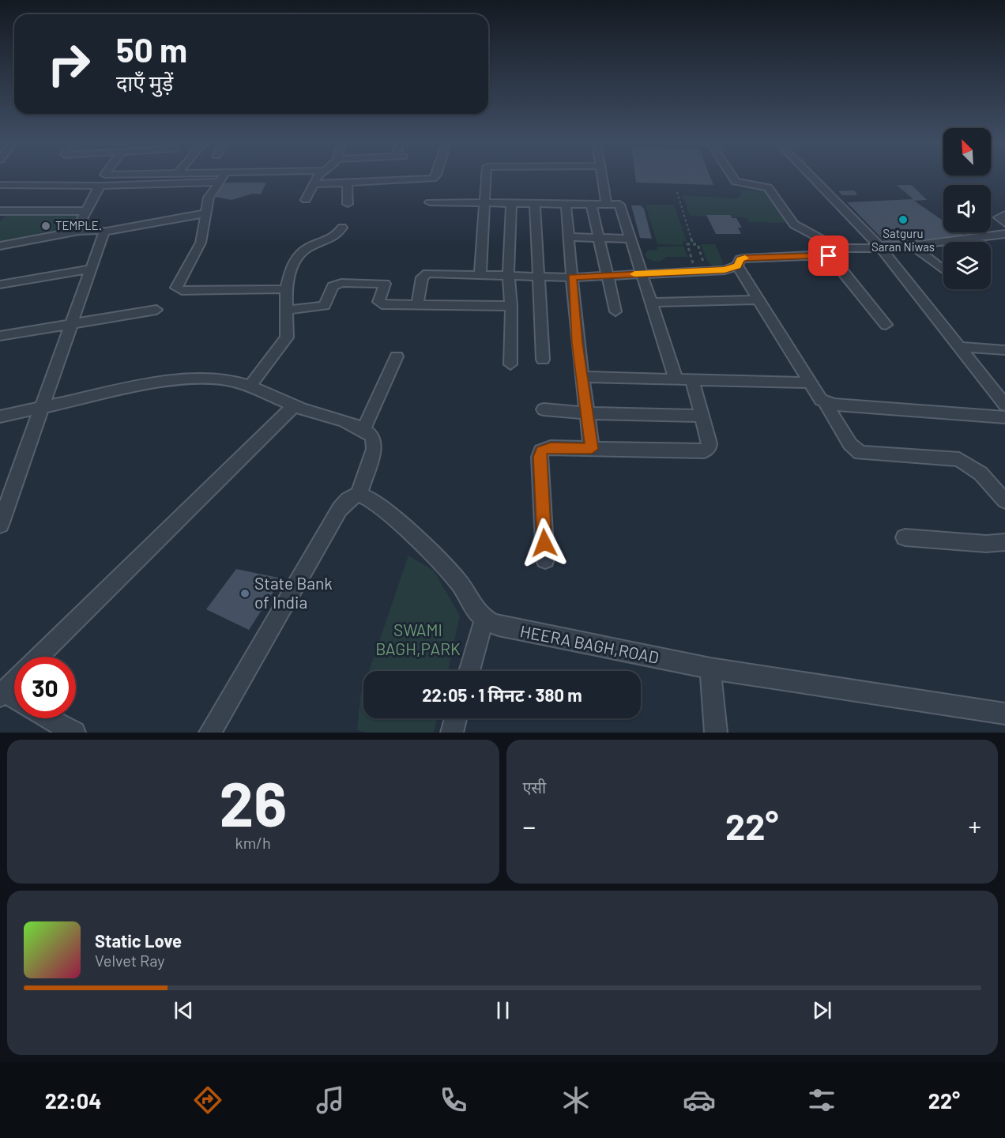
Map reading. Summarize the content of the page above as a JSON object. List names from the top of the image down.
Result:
{
  "streets": {
    "street": ["HEERA BAGH,ROAD"]
  },
  "parks": ["SWAMI BAGH,PARK"],
  "places": ["Satguru Saran Niwas", "TEMPLE.", "State Bank of India"],
  "north": "top left",
  "page": {
    "turn": ["50 m", "दाएँ मुड़ें"],
    "limit": "30",
    "trip": "22:05 · 1 मिनट · 380 m",
    "tile": [
      ["26", "km/h"],
      "एसी"
    ],
    "heat": ["−", "22°", "+"],
    "song": ["Static Love", "Velvet Ray"],
    "tabs": ["22:04", "22°"]
  }
}
